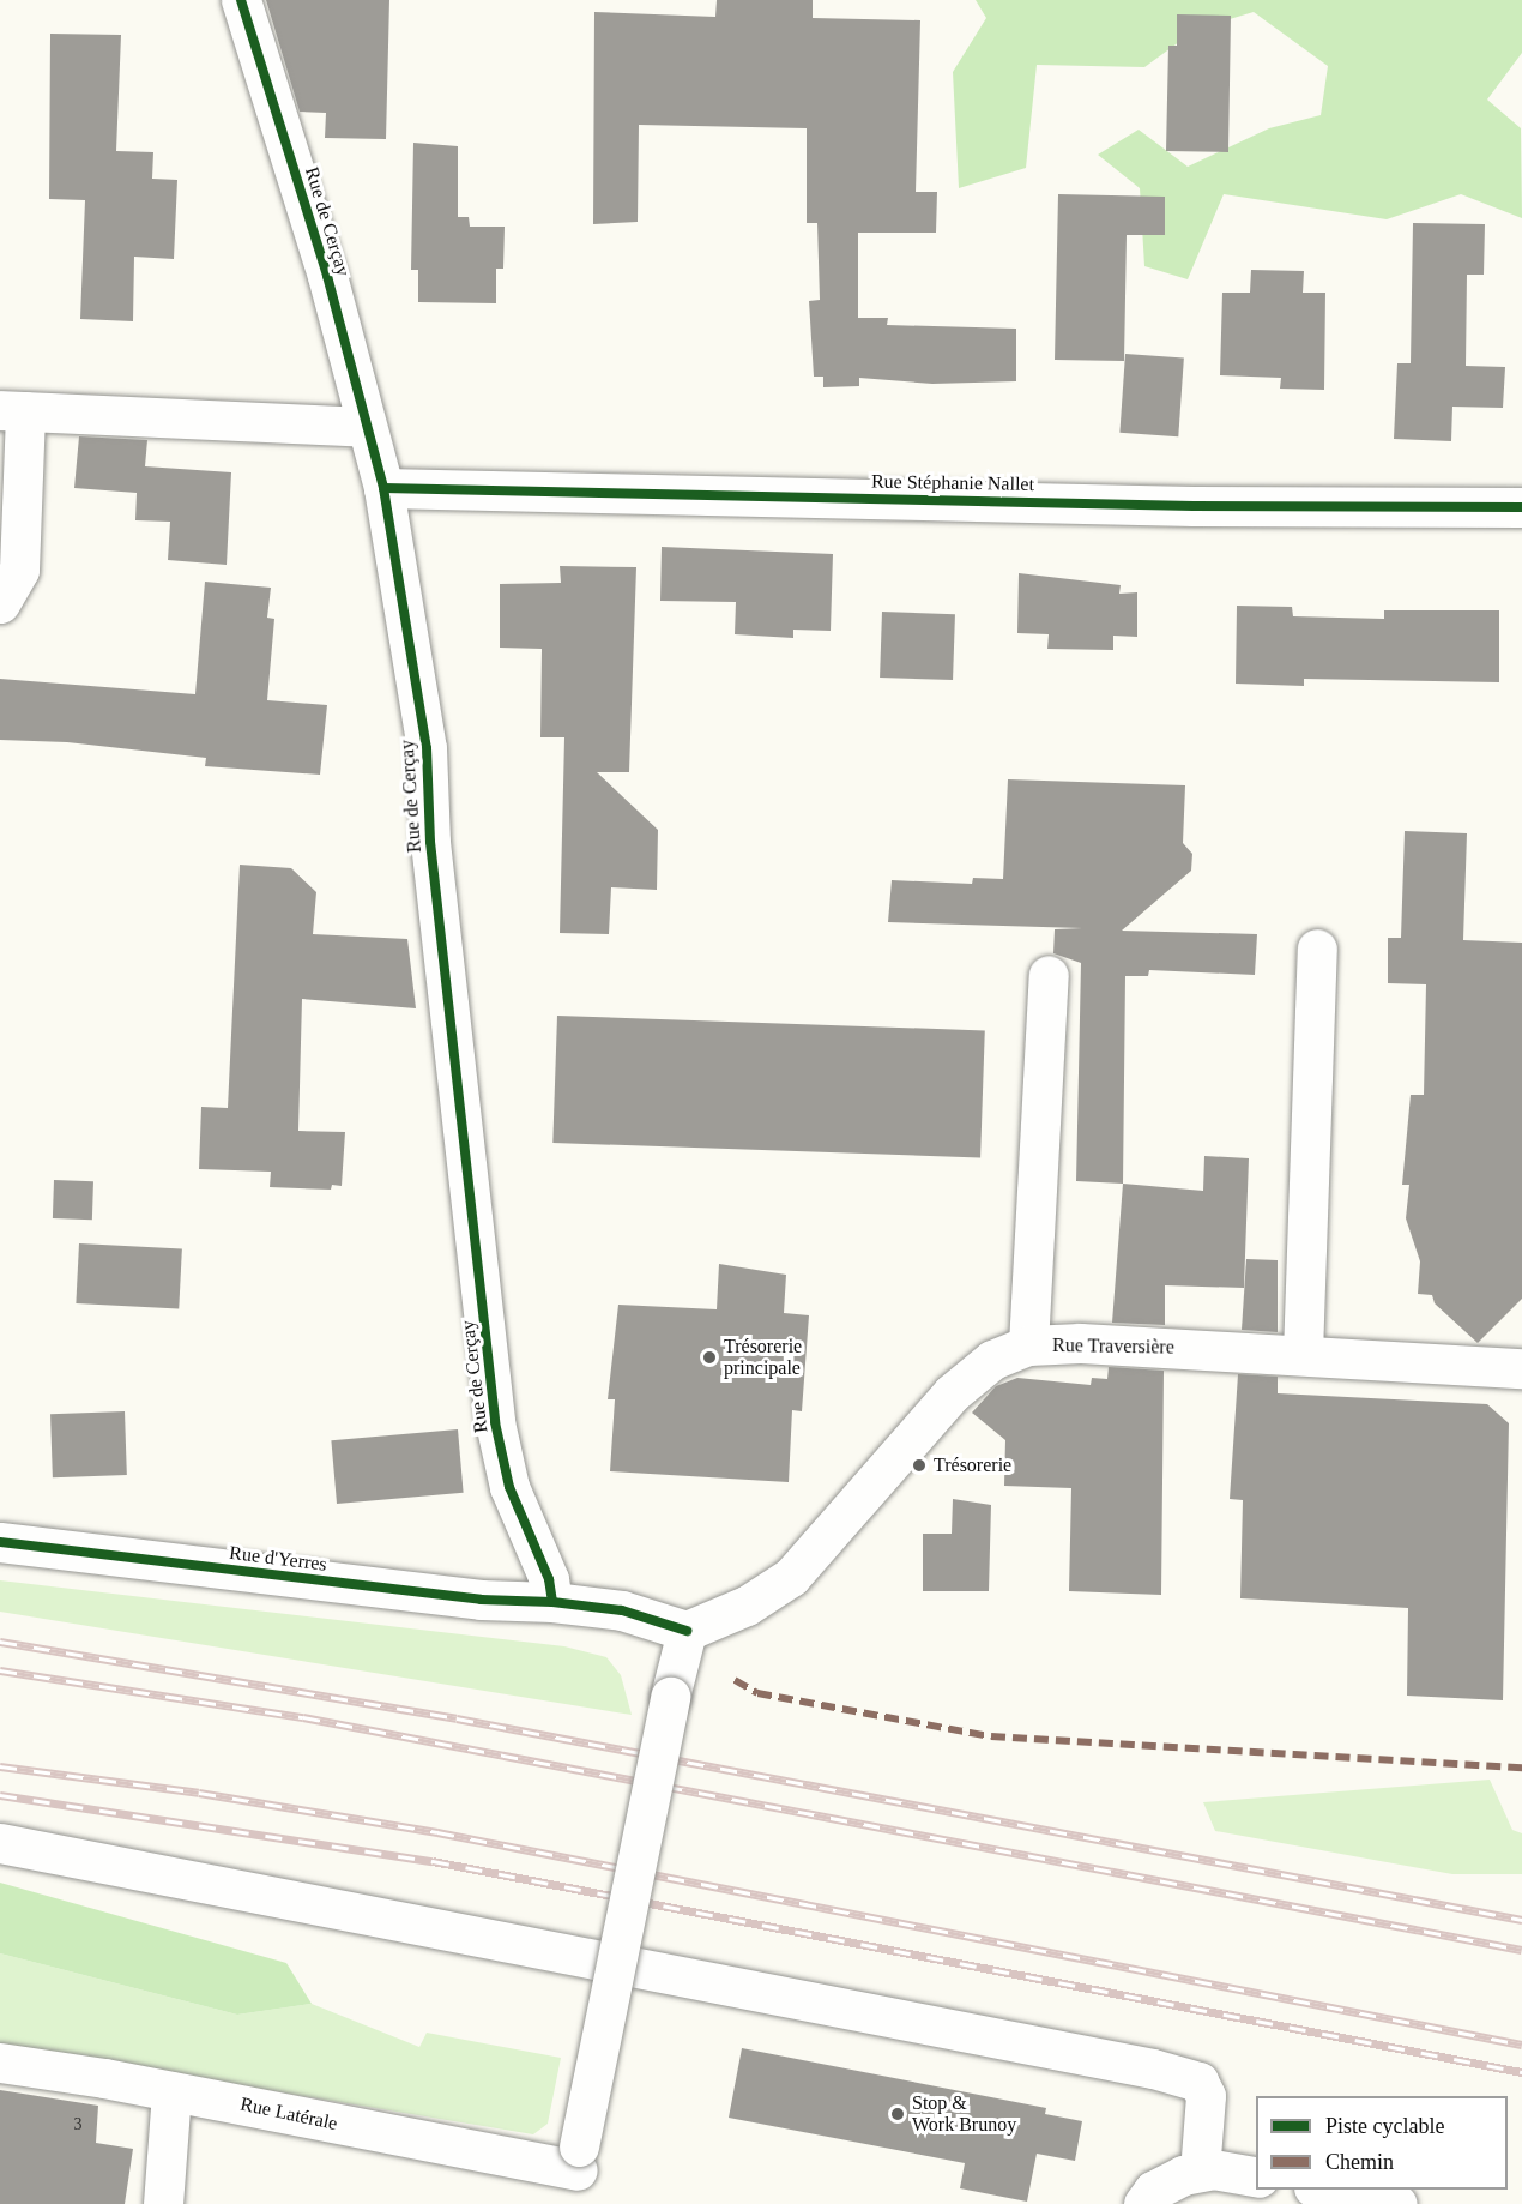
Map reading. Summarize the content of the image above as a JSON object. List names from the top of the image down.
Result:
{
  "streets": {
    "street": [
      "Rue de Cerçay",
      "Rue Stéphanie Nallet",
      "Rue Traversière",
      "Rue d'Yerres",
      "Rue Latérale"
    ]
  },
  "crossings": [
    ["Rue de Cerçay", "Rue Stéphanie Nallet"],
    ["Rue de Cerçay", "Rue d'Yerres"],
    ["Rue Traversière", "Rue d'Yerres"]
  ],
  "places": ["Trésorerie principale", "Trésorerie", "Stop & Work Brunoy"],
  "house_numbers": ["3"],
  "legend": ["Piste cyclable", "Chemin"]
}
